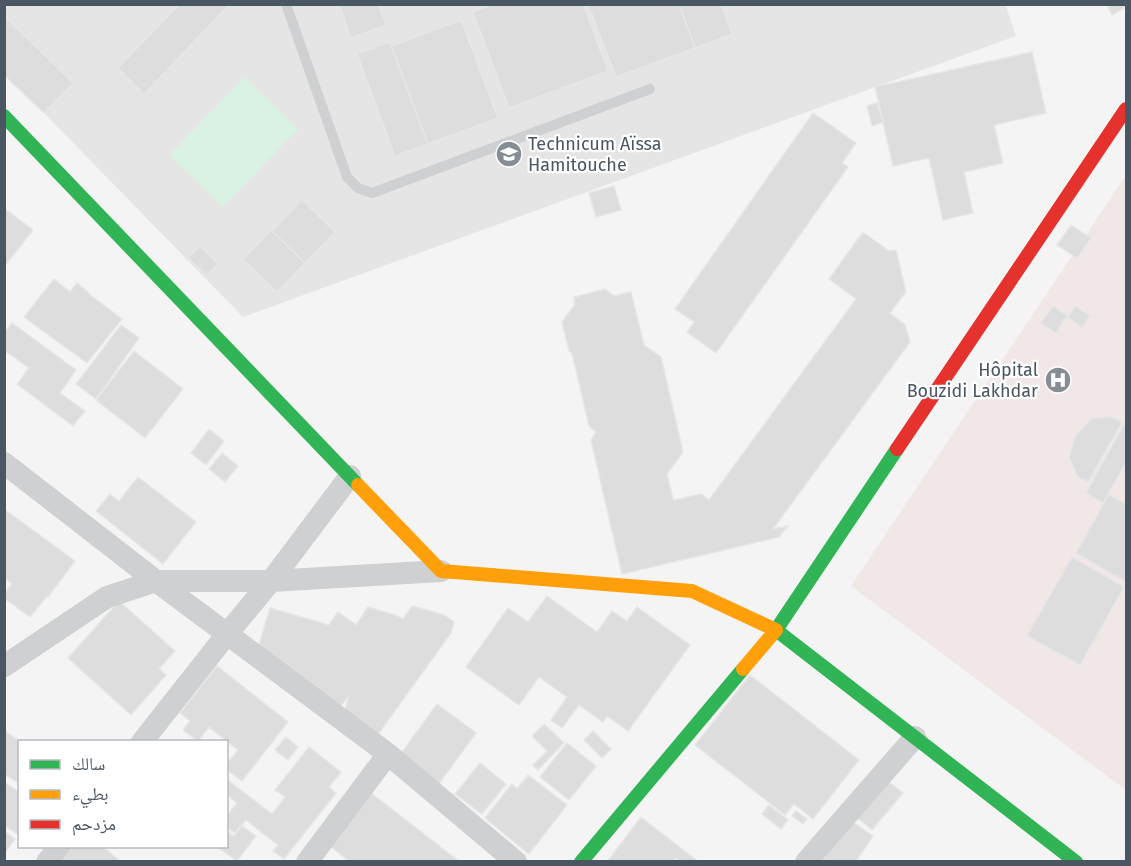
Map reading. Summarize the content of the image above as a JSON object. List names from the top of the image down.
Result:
{
  "places": {
    "school or university": ["Technicum Aïssa Hamitouche"],
    "hospital": ["Hôpital Bouzidi Lakhdar"]
  },
  "legend": ["سالك", "بطيء", "مزدحم"]
}
